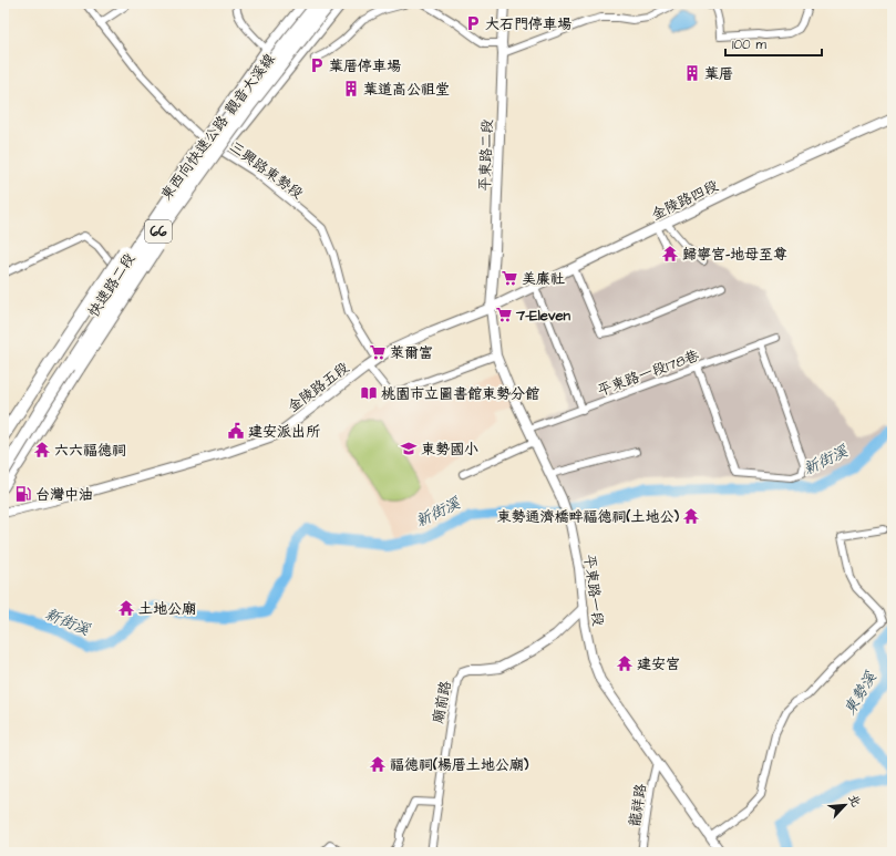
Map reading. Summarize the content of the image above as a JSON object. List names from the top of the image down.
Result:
{
  "streets": {
    "highway": ["東西向快速公路 觀音大溪線", "66"],
    "main road": ["快速路二段"],
    "street": [
      "平東路二段",
      "三興路東勢段",
      "金陵路四段",
      "平東路一段178巷",
      "金陵路五段",
      "平東路一段",
      "廟前路",
      "龍祥路"
    ]
  },
  "crossings": [
    ["東西向快速公路 觀音大溪線", "快速路二段"],
    ["平東路二段", "金陵路四段"],
    ["平東路二段", "金陵路五段"],
    ["平東路二段", "平東路一段"],
    ["三興路東勢段", "快速路二段"],
    ["三興路東勢段", "金陵路五段"],
    ["金陵路四段", "金陵路五段"],
    ["金陵路四段", "平東路一段"],
    ["平東路一段178巷", "平東路一段"],
    ["金陵路五段", "平東路一段"],
    ["平東路一段", "廟前路"],
    ["平東路一段", "龍祥路"]
  ],
  "water": ["新街溪", "東勢溪"],
  "places": {
    "parking": ["大石門停車場", "葉厝停車場"],
    "building": ["葉厝", "葉道高公祖堂"],
    "temple": [
      "歸寧宮-地母至尊",
      "六六福德祠",
      "東勢通濟橋畔福德祠(土地公)",
      "土地公廟",
      "建安宮",
      "福德祠(楊厝土地公廟)"
    ],
    "supermarket": ["美廉社", "7-Eleven", "萊爾富"],
    "library": ["桃園市立圖書館東勢分館"],
    "public building": ["建安派出所"],
    "school or university": ["東勢國小"],
    "fuel station": ["台灣中油"]
  },
  "scale_bar": "100 m",
  "north": "top right"
}
